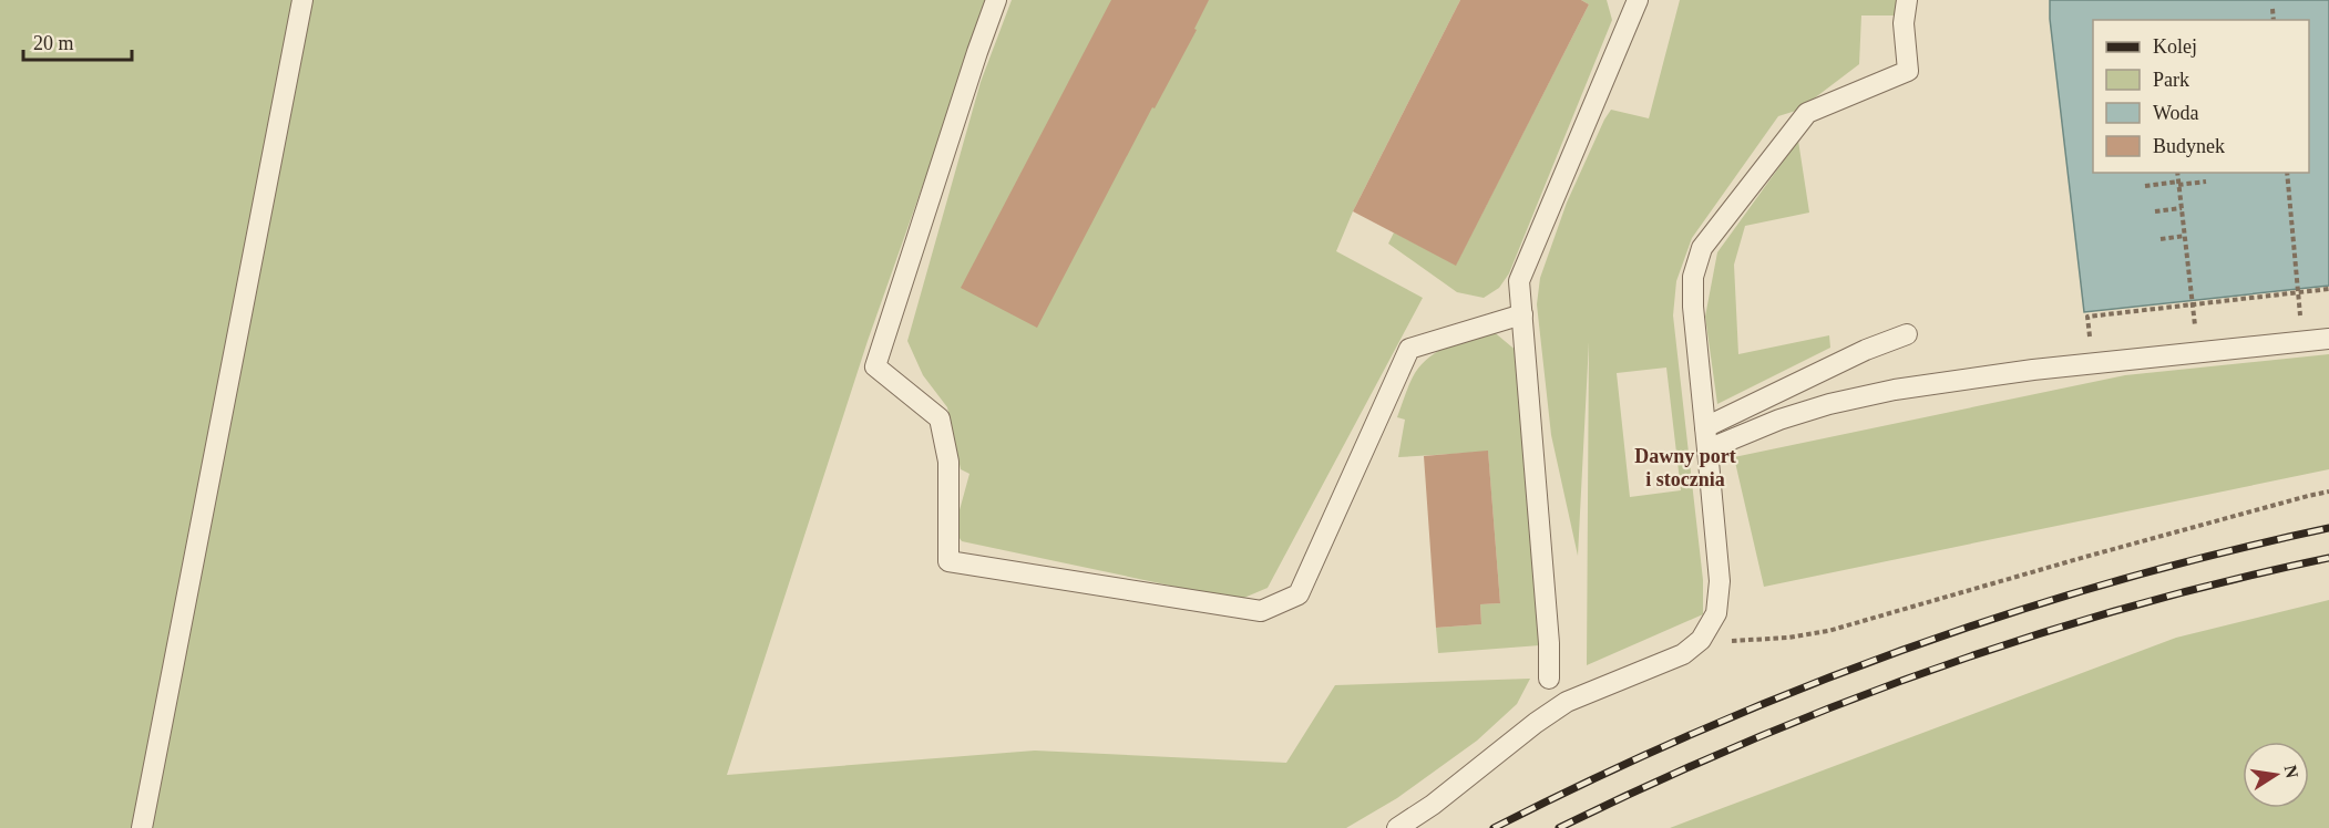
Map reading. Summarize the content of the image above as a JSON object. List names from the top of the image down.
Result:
{
  "districts": ["Dawny port i stocznia"],
  "legend": [
    "Kolej",
    "Park",
    "Woda",
    "Budynek"
  ],
  "scale_bar": "20 m",
  "north": "right"
}
